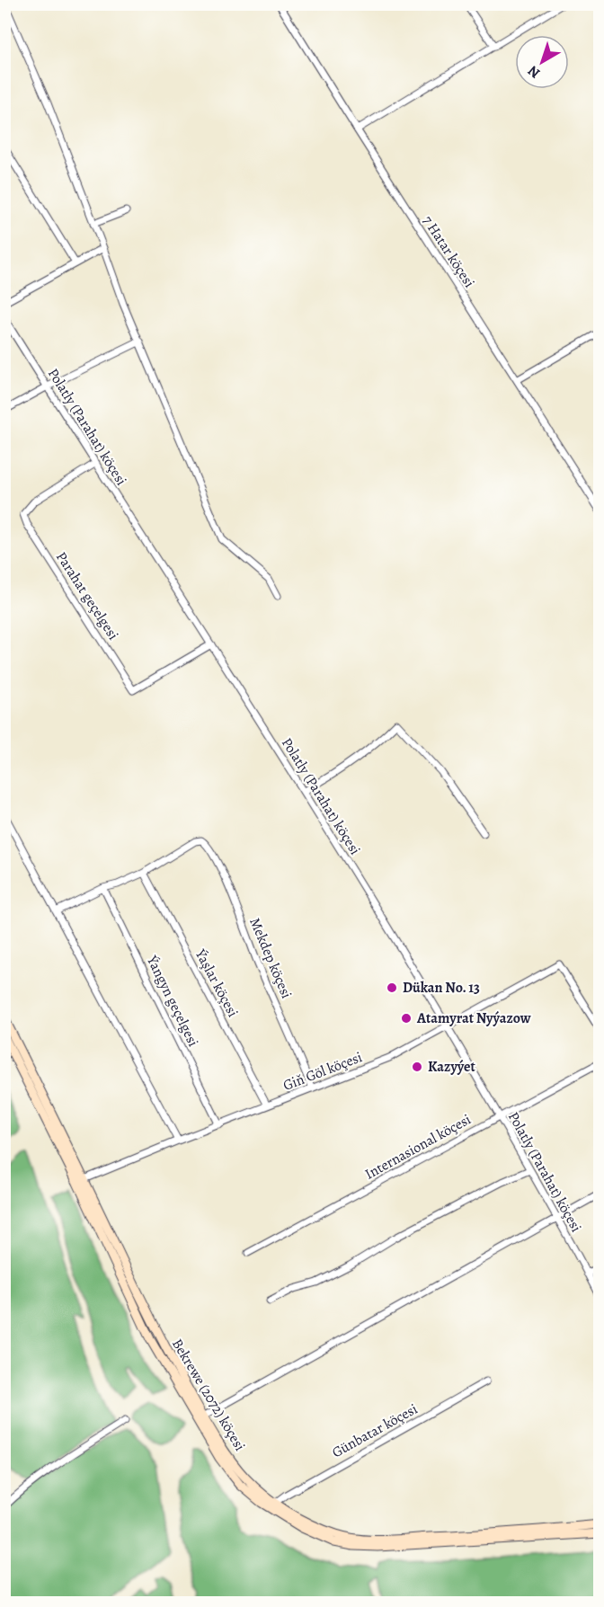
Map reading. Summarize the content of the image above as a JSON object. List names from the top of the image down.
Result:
{
  "streets": {
    "main road": ["Bekrewe (2072) köçesi"],
    "street": [
      "7 Hatar köçesi",
      "Polatly (Parahat) köçesi",
      "Parahat geçelgesi",
      "Mekdep köçesi",
      "Ýaşlar köçesi",
      "Ýangyn geçelgesi",
      "Giň Göl köçesi",
      "Internasional köçesi",
      "Günbatar köçesi"
    ]
  },
  "crossings": [
    ["Polatly (Parahat) köçesi", "Parahat geçelgesi"],
    ["Polatly (Parahat) köçesi", "Giň Göl köçesi"],
    ["Polatly (Parahat) köçesi", "Internasional köçesi"],
    ["Mekdep köçesi", "Ýaşlar köçesi"],
    ["Mekdep köçesi", "Giň Göl köçesi"],
    ["Ýaşlar köçesi", "Giň Göl köçesi"],
    ["Ýangyn geçelgesi", "Giň Göl köçesi"],
    ["Giň Göl köçesi", "Bekrewe (2072) köçesi"],
    ["Bekrewe (2072) köçesi", "Günbatar köçesi"]
  ],
  "places": ["Dükan No. 13", "Atamyrat Nyýazow", "Kazyýet"],
  "north": "bottom left"
}
